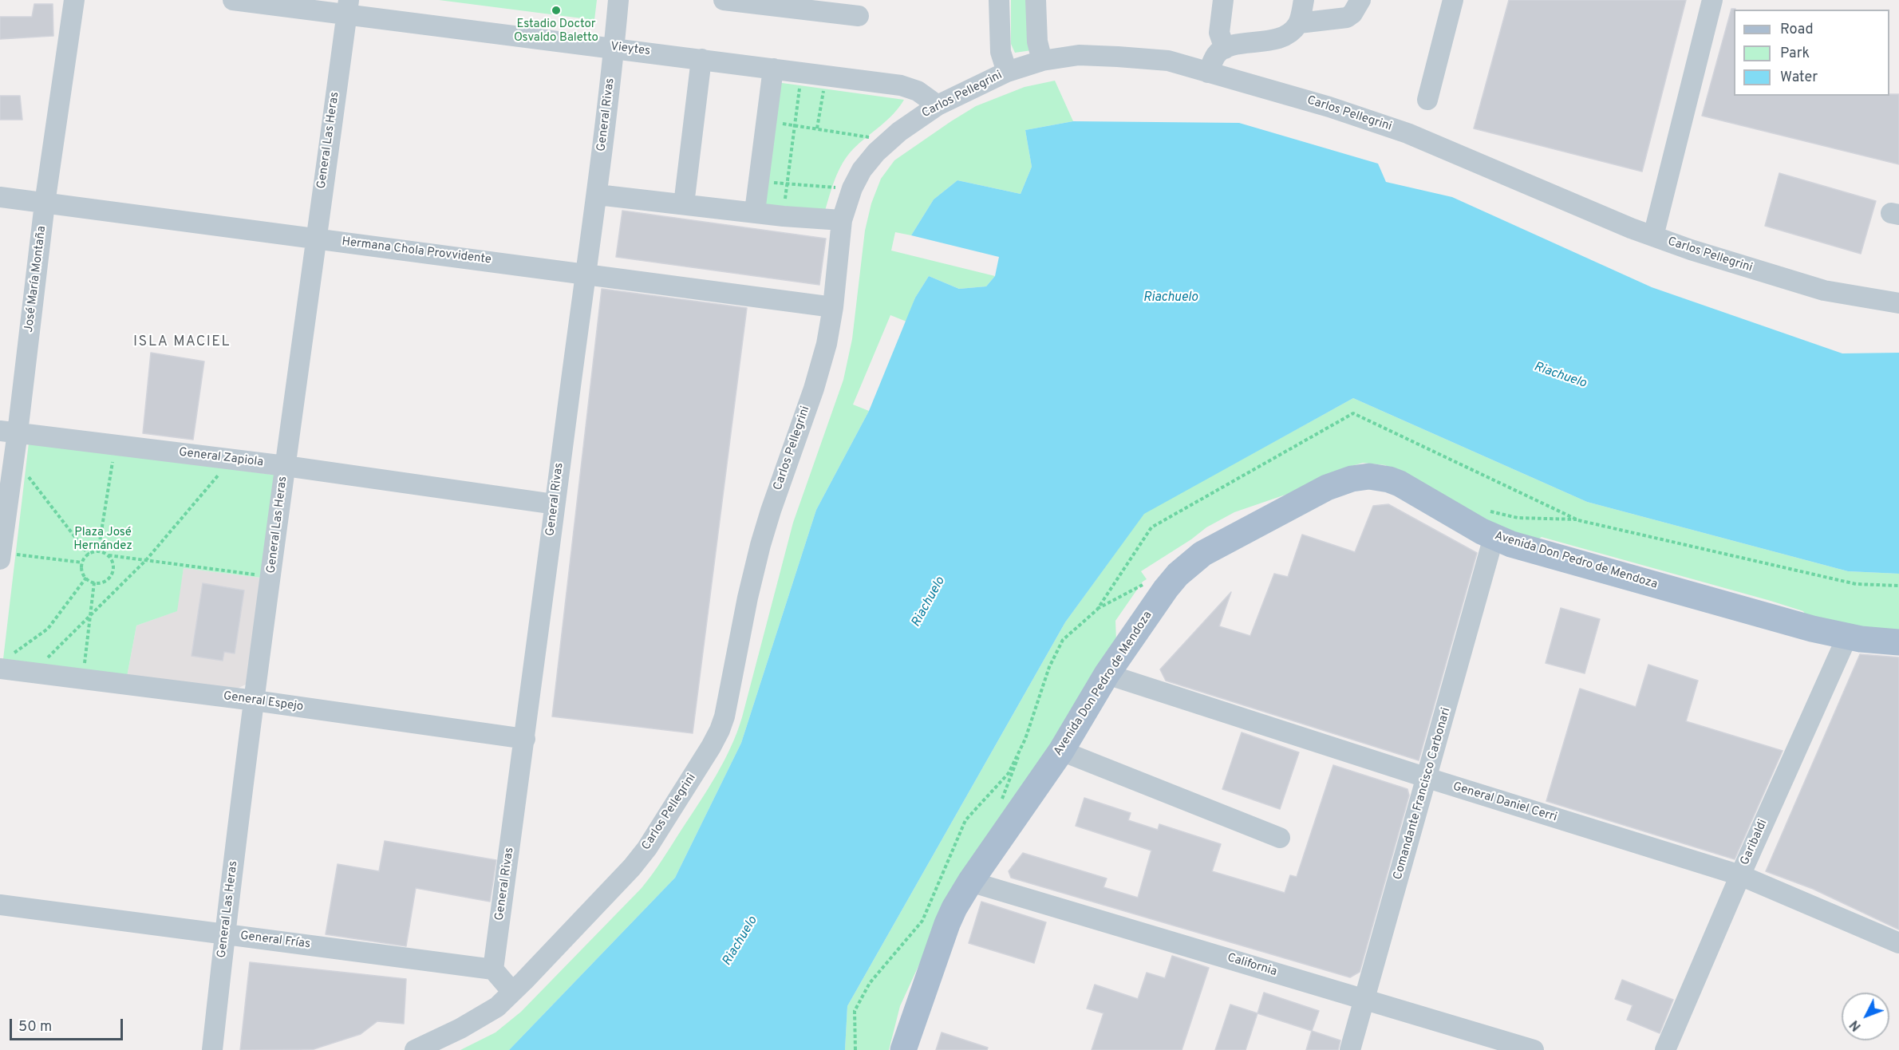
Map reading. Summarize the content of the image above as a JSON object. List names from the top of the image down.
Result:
{
  "streets": {
    "main road": ["Avenida Don Pedro de Mendoza"],
    "street": [
      "Vieytes",
      "Carlos Pellegrini",
      "General Rivas",
      "General Las Heras",
      "Hermana Chola Provvidente",
      "José María Montaña",
      "General Zapiola",
      "General Espejo",
      "Comandante Francisco Carbonari",
      "General Daniel Cerri",
      "Garibaldi",
      "General Frías",
      "California"
    ]
  },
  "crossings": [
    ["Vieytes", "Carlos Pellegrini"],
    ["Vieytes", "General Rivas"],
    ["Vieytes", "General Las Heras"],
    ["Carlos Pellegrini", "Hermana Chola Provvidente"],
    ["General Rivas", "Hermana Chola Provvidente"],
    ["General Rivas", "General Zapiola"],
    ["General Rivas", "General Espejo"],
    ["General Rivas", "General Frías"],
    ["General Las Heras", "Hermana Chola Provvidente"],
    ["General Las Heras", "General Zapiola"],
    ["General Las Heras", "General Espejo"],
    ["General Las Heras", "General Frías"],
    ["Hermana Chola Provvidente", "José María Montaña"],
    ["José María Montaña", "General Zapiola"],
    ["Avenida Don Pedro de Mendoza", "Comandante Francisco Carbonari"],
    ["Avenida Don Pedro de Mendoza", "General Daniel Cerri"],
    ["Avenida Don Pedro de Mendoza", "Garibaldi"],
    ["Avenida Don Pedro de Mendoza", "California"],
    ["Comandante Francisco Carbonari", "General Daniel Cerri"],
    ["Comandante Francisco Carbonari", "California"],
    ["General Daniel Cerri", "Garibaldi"]
  ],
  "districts": ["ISLA MACIEL"],
  "water": ["Riachuelo"],
  "parks": ["Plaza José Hernández"],
  "places": ["Estadio Doctor Osvaldo Baletto"],
  "legend": ["Road", "Park", "Water"],
  "scale_bar": "50 m",
  "north": "bottom left"
}
